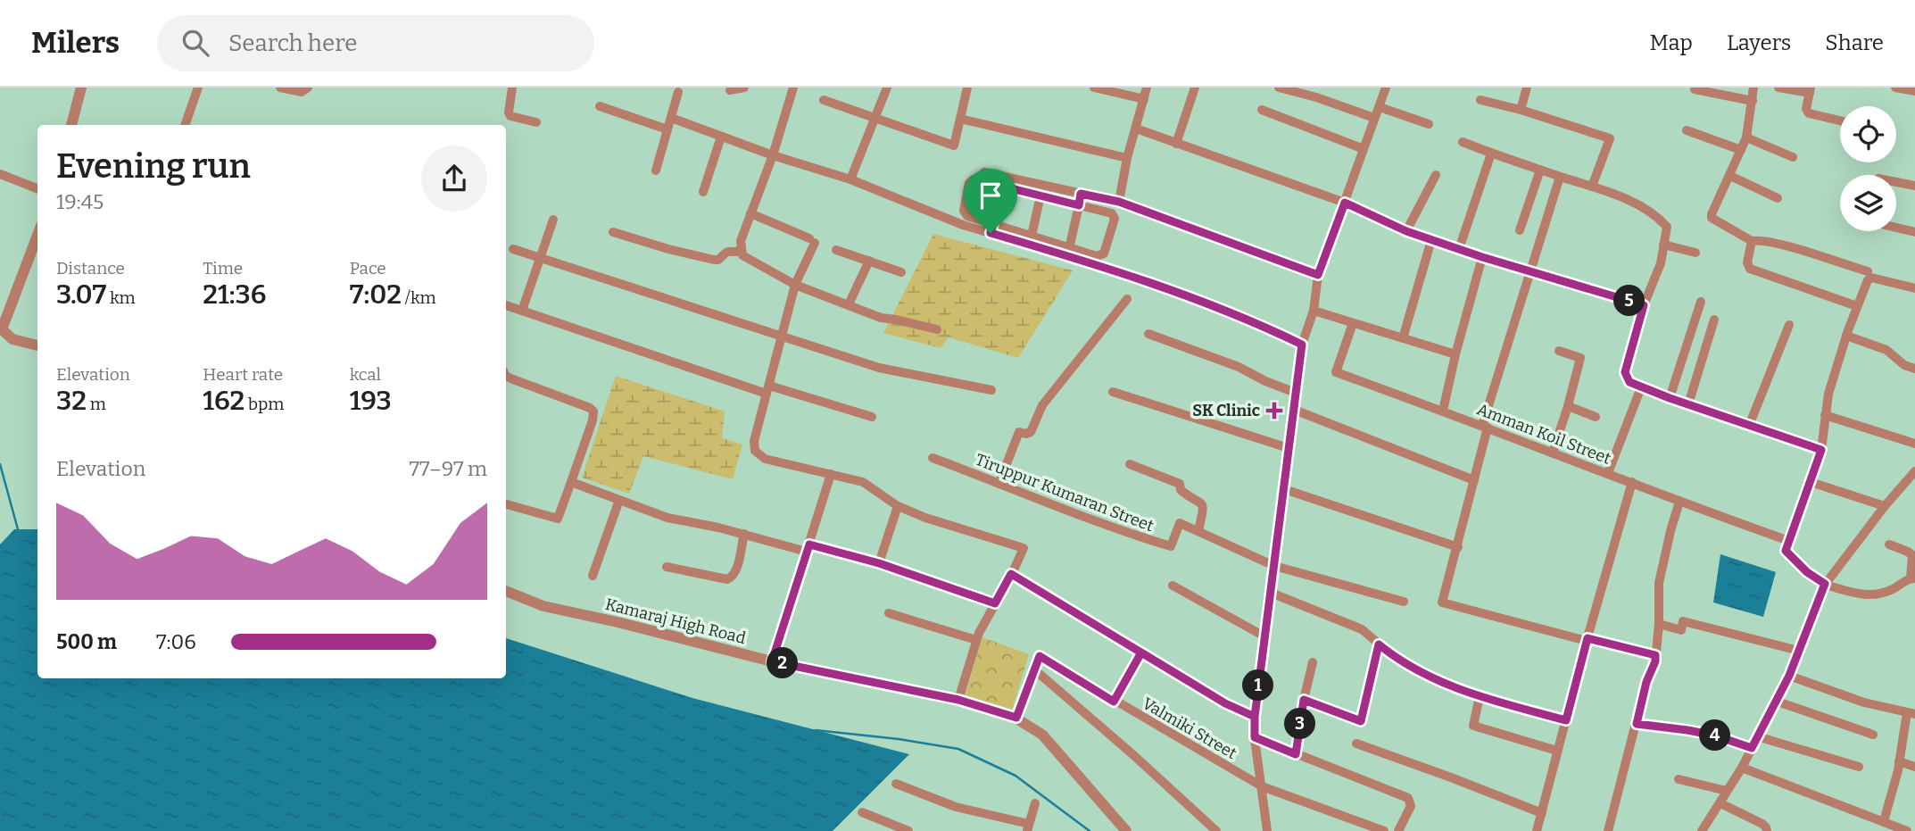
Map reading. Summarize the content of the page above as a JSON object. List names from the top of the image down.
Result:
{
  "streets": {
    "street": [
      "Amman Koil Street",
      "Tiruppur Kumaran Street",
      "Kamaraj High Road",
      "Valmiki Street"
    ]
  },
  "places": {
    "health": ["SK Clinic"]
  },
  "page": {
    "header": "Milers",
    "search": "Search here",
    "nav": ["Map", "Layers", "Share"],
    "heading": ["Evening run", "19:45"],
    "stats": [
      ["Distance", "3.07 km"],
      ["Time", "21:36"],
      ["Pace", "7:02 /km"],
      ["Elevation", "32 m"],
      ["Heart rate", "162 bpm"],
      ["kcal", "193"]
    ],
    "pins": [
      "5",
      "2",
      "1",
      "3",
      "4"
    ],
    "chart": ["Elevation", "77–97 m"],
    "list": [
      {
        "name": "500 m",
        "note": "7:06"
      }
    ]
  }
}
